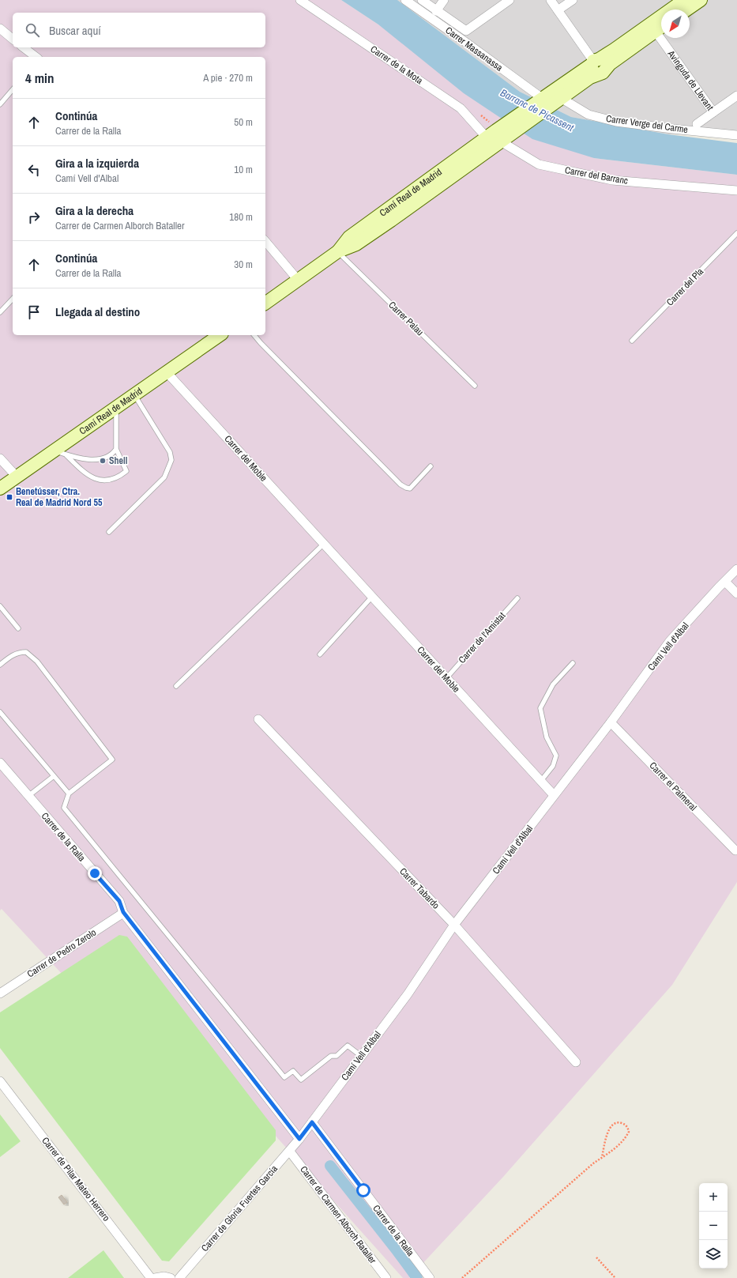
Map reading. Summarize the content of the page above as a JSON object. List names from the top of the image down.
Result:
{
  "streets": {
    "street": [
      "Carrer Massanassa",
      "Carrer de la Mota",
      "Avinguda de Llevant",
      "Carrer Verge del Carme",
      "Carrer del Barranc",
      "Camí Real de Madrid",
      "Carrer del Moble",
      "Camí Vell d'Albal",
      "Carrer el Palmeral",
      "Carrer de la Ralla",
      "Carrer Tabardo",
      "Carrer de Pedro Zerolo",
      "Carrer de Pilar Mateo Herrero",
      "Carrer de Gloria Fuertes García",
      "Carrer de Carmen Alborch Bataller"
    ],
    "lane": ["Carrer del Pla", "Carrer Palau", "Carrer de l'Amistat"]
  },
  "crossings": [
    ["Carrer Massanassa", "Avinguda de Llevant"],
    ["Carrer de la Mota", "Avinguda de Llevant"],
    ["Carrer de la Mota", "Carrer del Barranc"],
    ["Carrer de la Mota", "Camí Real de Madrid"],
    ["Avinguda de Llevant", "Carrer del Barranc"],
    ["Avinguda de Llevant", "Camí Real de Madrid"],
    ["Carrer Verge del Carme", "Camí Real de Madrid"],
    ["Carrer del Barranc", "Camí Real de Madrid"],
    ["Camí Real de Madrid", "Carrer Palau"],
    ["Camí Real de Madrid", "Carrer del Moble"],
    ["Carrer del Moble", "Carrer de l'Amistat"],
    ["Carrer del Moble", "Camí Vell d'Albal"],
    ["Camí Vell d'Albal", "Carrer el Palmeral"],
    ["Camí Vell d'Albal", "Carrer de la Ralla"],
    ["Camí Vell d'Albal", "Carrer Tabardo"],
    ["Camí Vell d'Albal", "Carrer de Gloria Fuertes García"],
    ["Carrer de la Ralla", "Carrer de Pedro Zerolo"],
    ["Carrer de Gloria Fuertes García", "Carrer de Carmen Alborch Bataller"]
  ],
  "water": ["Barranc de Picassent"],
  "places": {
    "other": ["Shell"],
    "transit": ["Benetússer, Ctra. Real de Madrid Nord 55"]
  },
  "north": "bottom left",
  "page": {
    "search": "Buscar aquí",
    "heading": ["4 min", "A pie · 270 m"],
    "list": [
      ["Continúa", "Carrer de la Ralla", "50 m"],
      ["Gira a la izquierda", "Camí Vell d'Albal", "10 m"],
      ["Gira a la derecha", "Carrer de Carmen Alborch Bataller", "180 m"],
      ["Continúa", "Carrer de la Ralla", "30 m"],
      "Llegada al destino"
    ],
    "map_buttons": ["+", "−"]
  }
}
